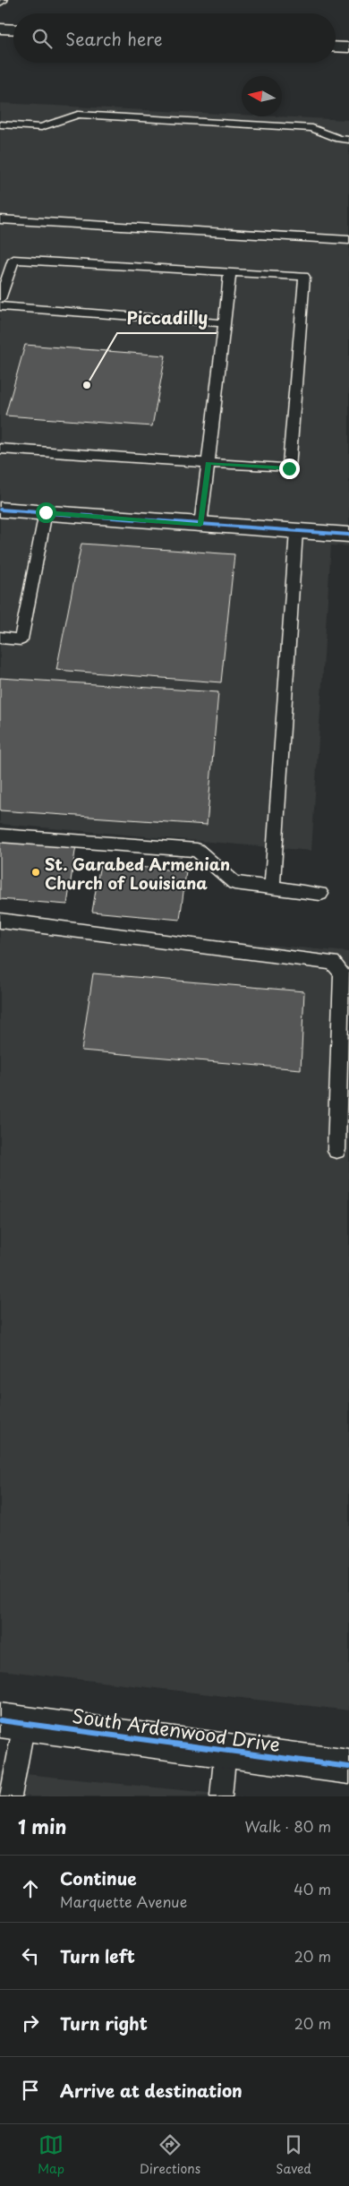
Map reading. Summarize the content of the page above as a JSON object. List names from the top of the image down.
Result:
{
  "streets": {
    "street": ["South Ardenwood Drive"]
  },
  "places": ["Piccadilly", "St. Garabed Armenian Church of Louisiana"],
  "north": "left",
  "page": {
    "search": "Search here",
    "heading": ["1 min", "Walk · 80 m"],
    "list": [
      ["Continue", "Marquette Avenue", "40 m"],
      ["Turn left", "20 m"],
      ["Turn right", "20 m"],
      "Arrive at destination"
    ],
    "nav": ["Map", "Directions", "Saved"]
  }
}
